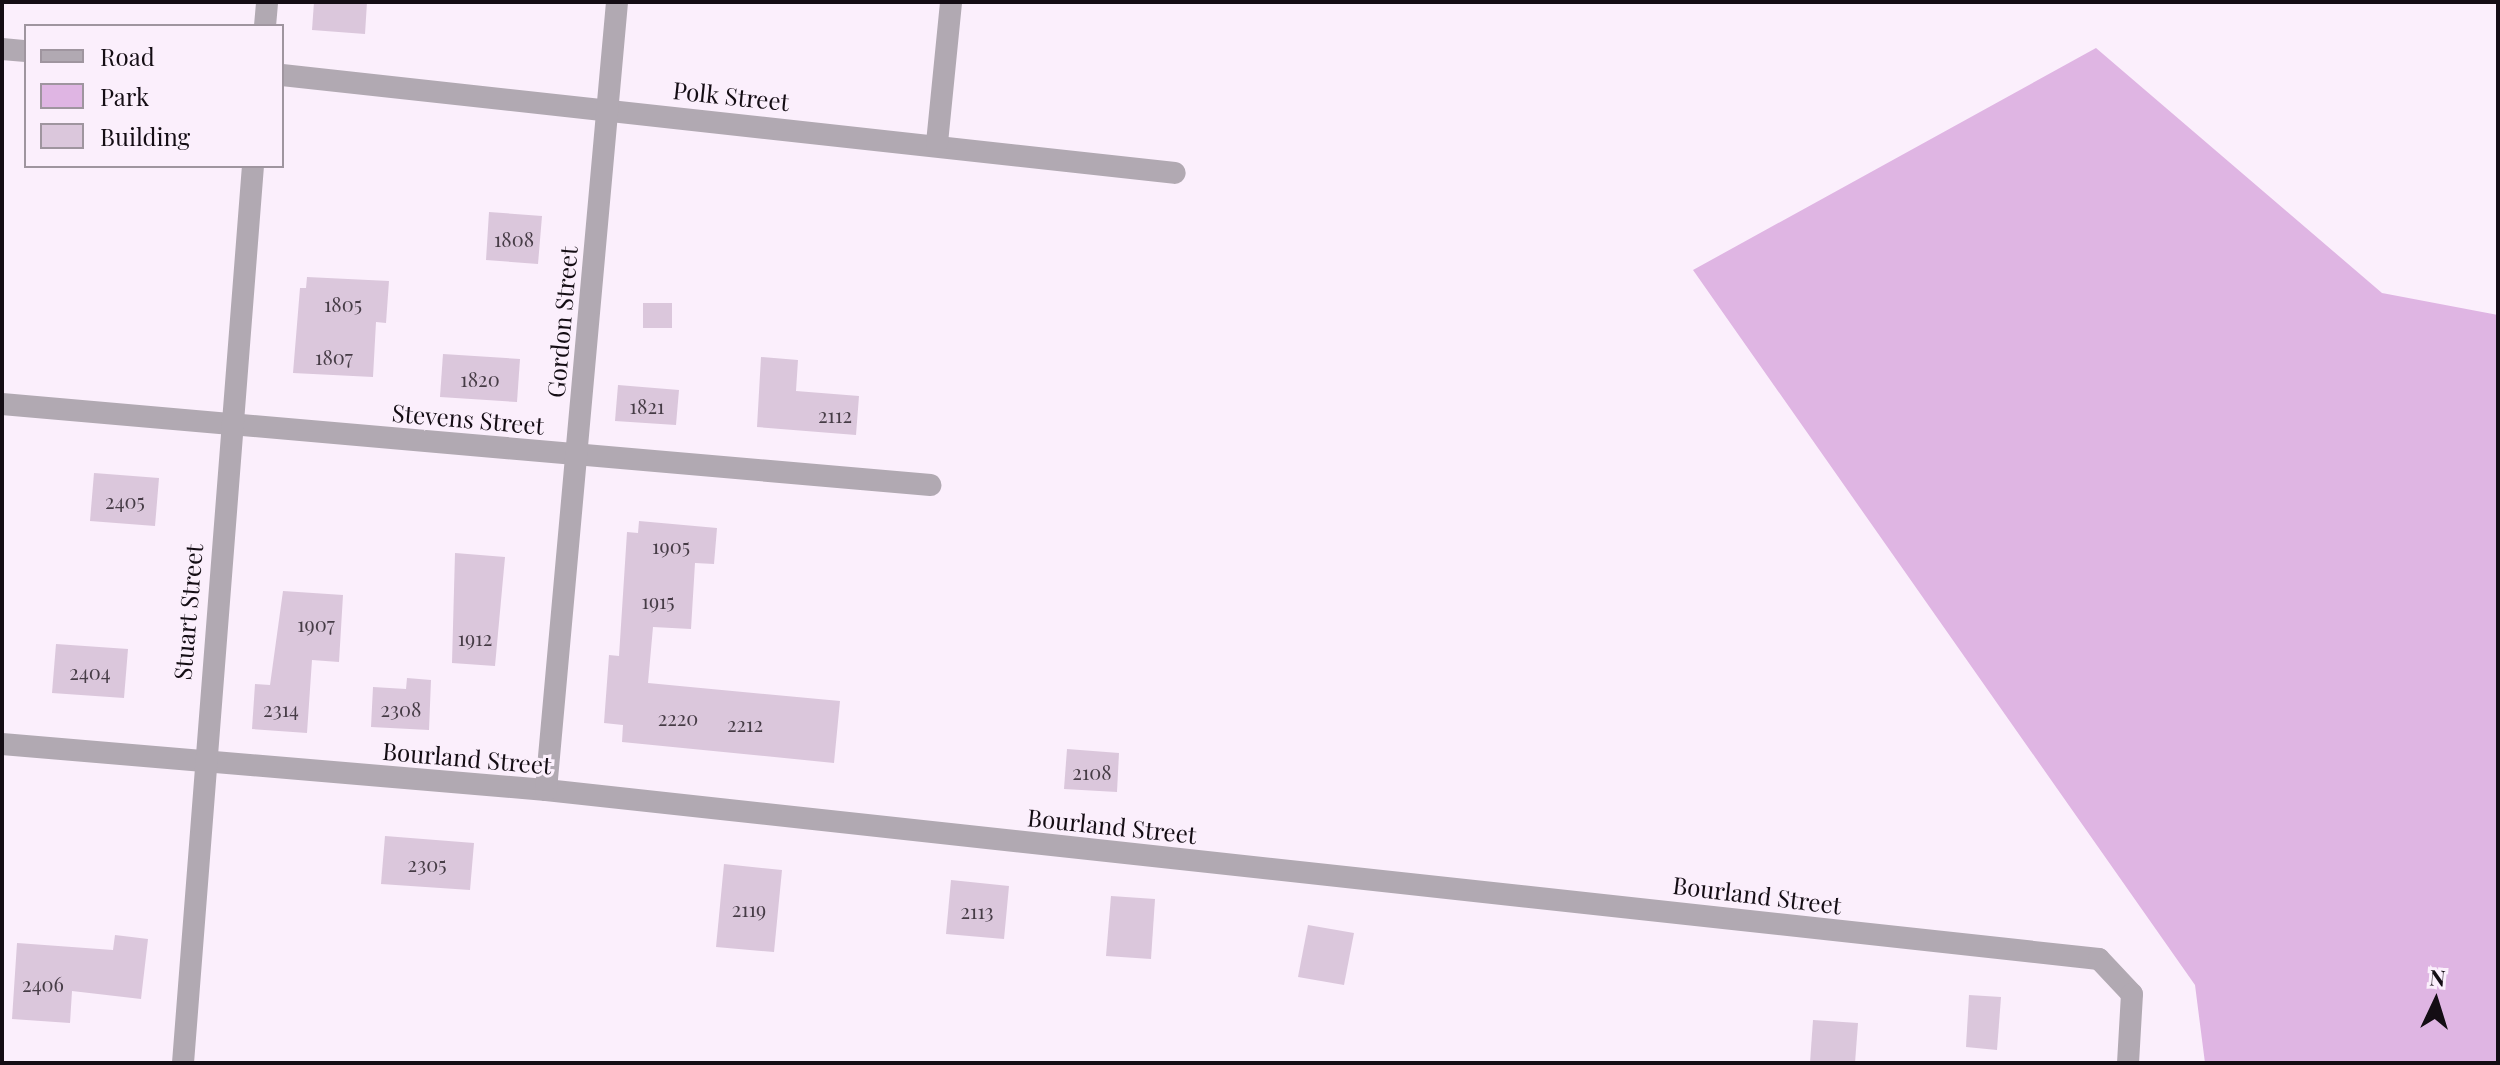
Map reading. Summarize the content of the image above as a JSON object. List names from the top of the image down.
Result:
{
  "streets": {
    "street": [
      "Polk Street",
      "Gordon Street",
      "Stevens Street",
      "Stuart Street",
      "Bourland Street"
    ]
  },
  "crossings": [
    ["Polk Street", "Gordon Street"],
    ["Gordon Street", "Stevens Street"],
    ["Gordon Street", "Bourland Street"],
    ["Stevens Street", "Stuart Street"],
    ["Stuart Street", "Bourland Street"]
  ],
  "house_numbers": [
    "1808",
    "1805",
    "1807",
    "1820",
    "1821",
    "2112",
    "2405",
    "1905",
    "1915",
    "1907",
    "1912",
    "2404",
    "2314",
    "2308",
    "2220",
    "2212",
    "2108",
    "2305",
    "2119",
    "2113",
    "2406"
  ],
  "legend": ["Road", "Park", "Building"],
  "north": "top"
}
